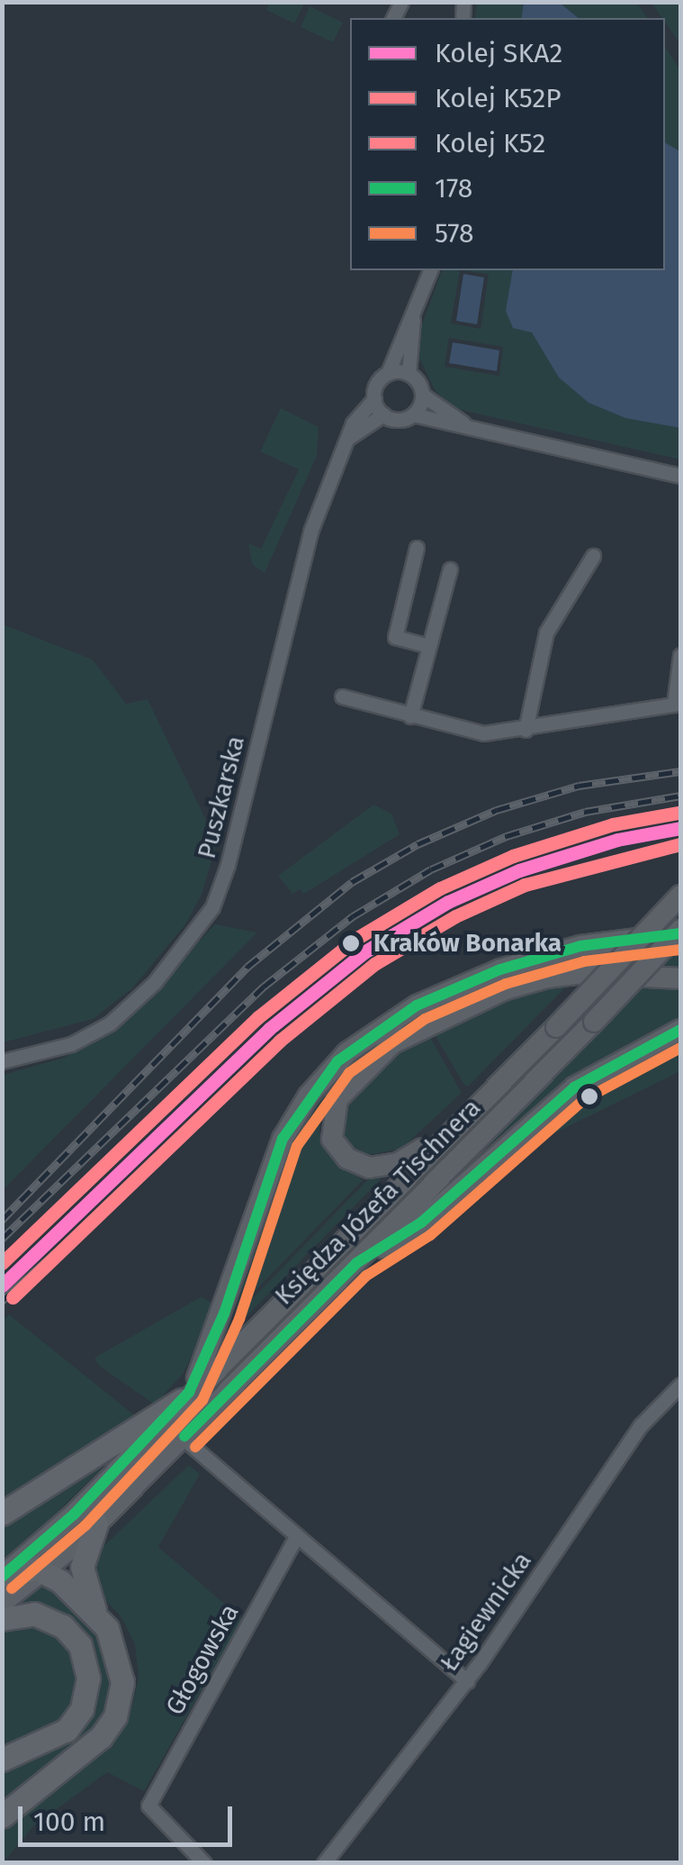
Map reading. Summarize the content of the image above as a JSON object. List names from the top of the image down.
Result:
{
  "streets": {
    "main road": ["Księdza Józefa Tischnera"],
    "street": ["Puszkarska", "Łagiewnicka", "Głogowska"]
  },
  "places": ["Kraków Bonarka"],
  "lines": [
    "rail line K52",
    "rail line SKA2",
    "rail line K52P",
    "transit line 178",
    "transit line 578"
  ],
  "legend": [
    "Kolej SKA2",
    "Kolej K52P",
    "Kolej K52",
    "178",
    "578"
  ],
  "scale_bar": "100 m"
}
